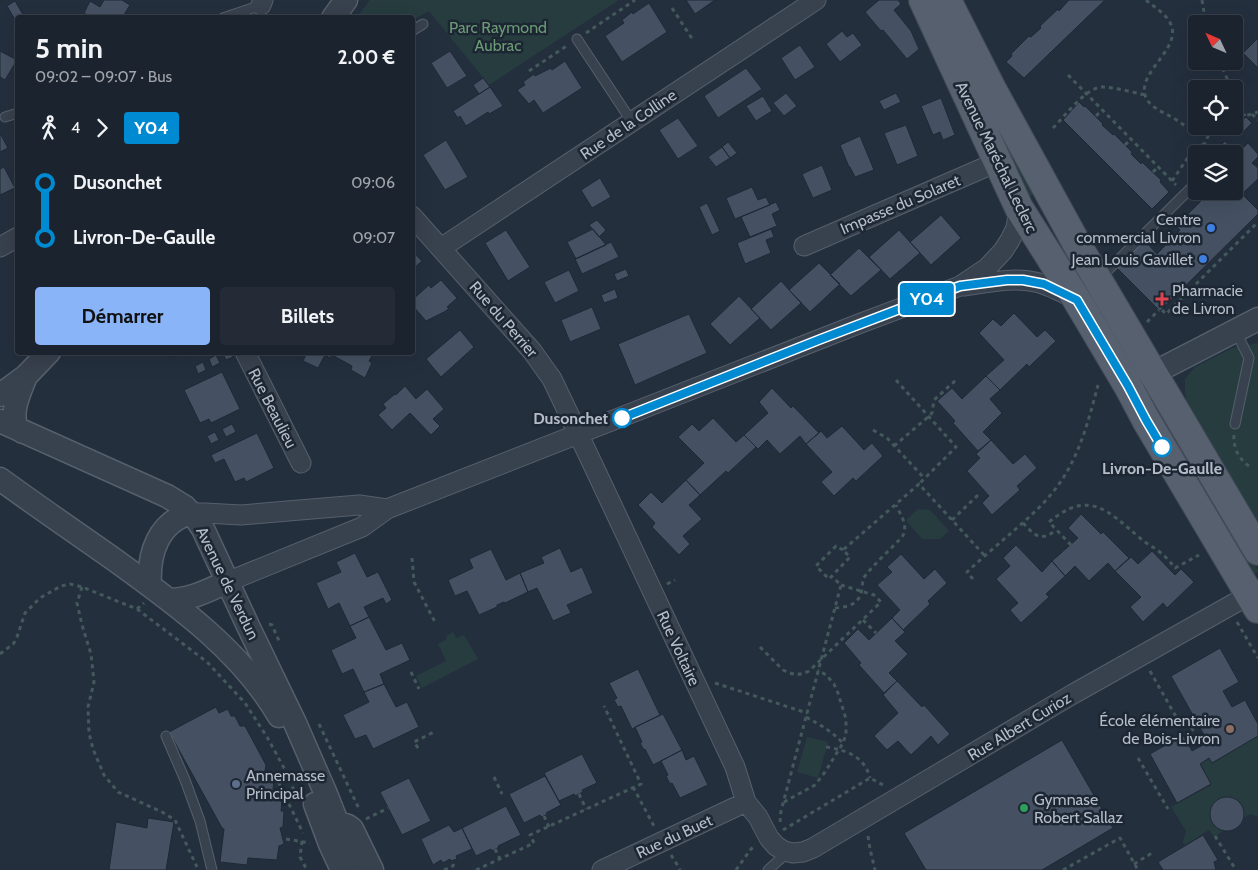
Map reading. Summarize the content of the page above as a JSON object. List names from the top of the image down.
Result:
{
  "streets": {
    "main road": ["Avenue Maréchal Leclerc"],
    "street": [
      "Rue de la Colline",
      "Impasse du Solaret",
      "Rue du Perrier",
      "Rue Beaulieu",
      "Avenue de Verdun",
      "Rue Voltaire",
      "Rue Albert Curioz",
      "Rue du Buet"
    ]
  },
  "crossings": [
    ["Rue de la Colline", "Rue du Perrier"],
    ["Avenue Maréchal Leclerc", "Impasse du Solaret"],
    ["Avenue Maréchal Leclerc", "Rue Albert Curioz"],
    ["Rue du Perrier", "Rue Voltaire"],
    ["Rue Voltaire", "Rue Albert Curioz"],
    ["Rue Voltaire", "Rue du Buet"]
  ],
  "parks": ["Parc Raymond Aubrac"],
  "places": {
    "other": [
      "Centre commercial Livron",
      "Jean Louis Gavillet",
      "Dusonchet",
      "Livron-De-Gaulle",
      "École élémentaire de Bois-Livron",
      "Annemasse Principal",
      "Gymnase Robert Sallaz"
    ],
    "health": ["Pharmacie de Livron"]
  },
  "lines": ["bus line Y04"],
  "north": "top left",
  "page": {
    "on_map": "Y04",
    "heading": ["5 min", "09:02 – 09:07 · Bus", "2.00 €"],
    "legs": ["4", "Y04"],
    "list": [
      {
        "name": "Dusonchet",
        "value": "09:06"
      },
      {
        "name": "Livron-De-Gaulle",
        "value": "09:07"
      }
    ],
    "buttons": ["Démarrer", "Billets"]
  }
}
